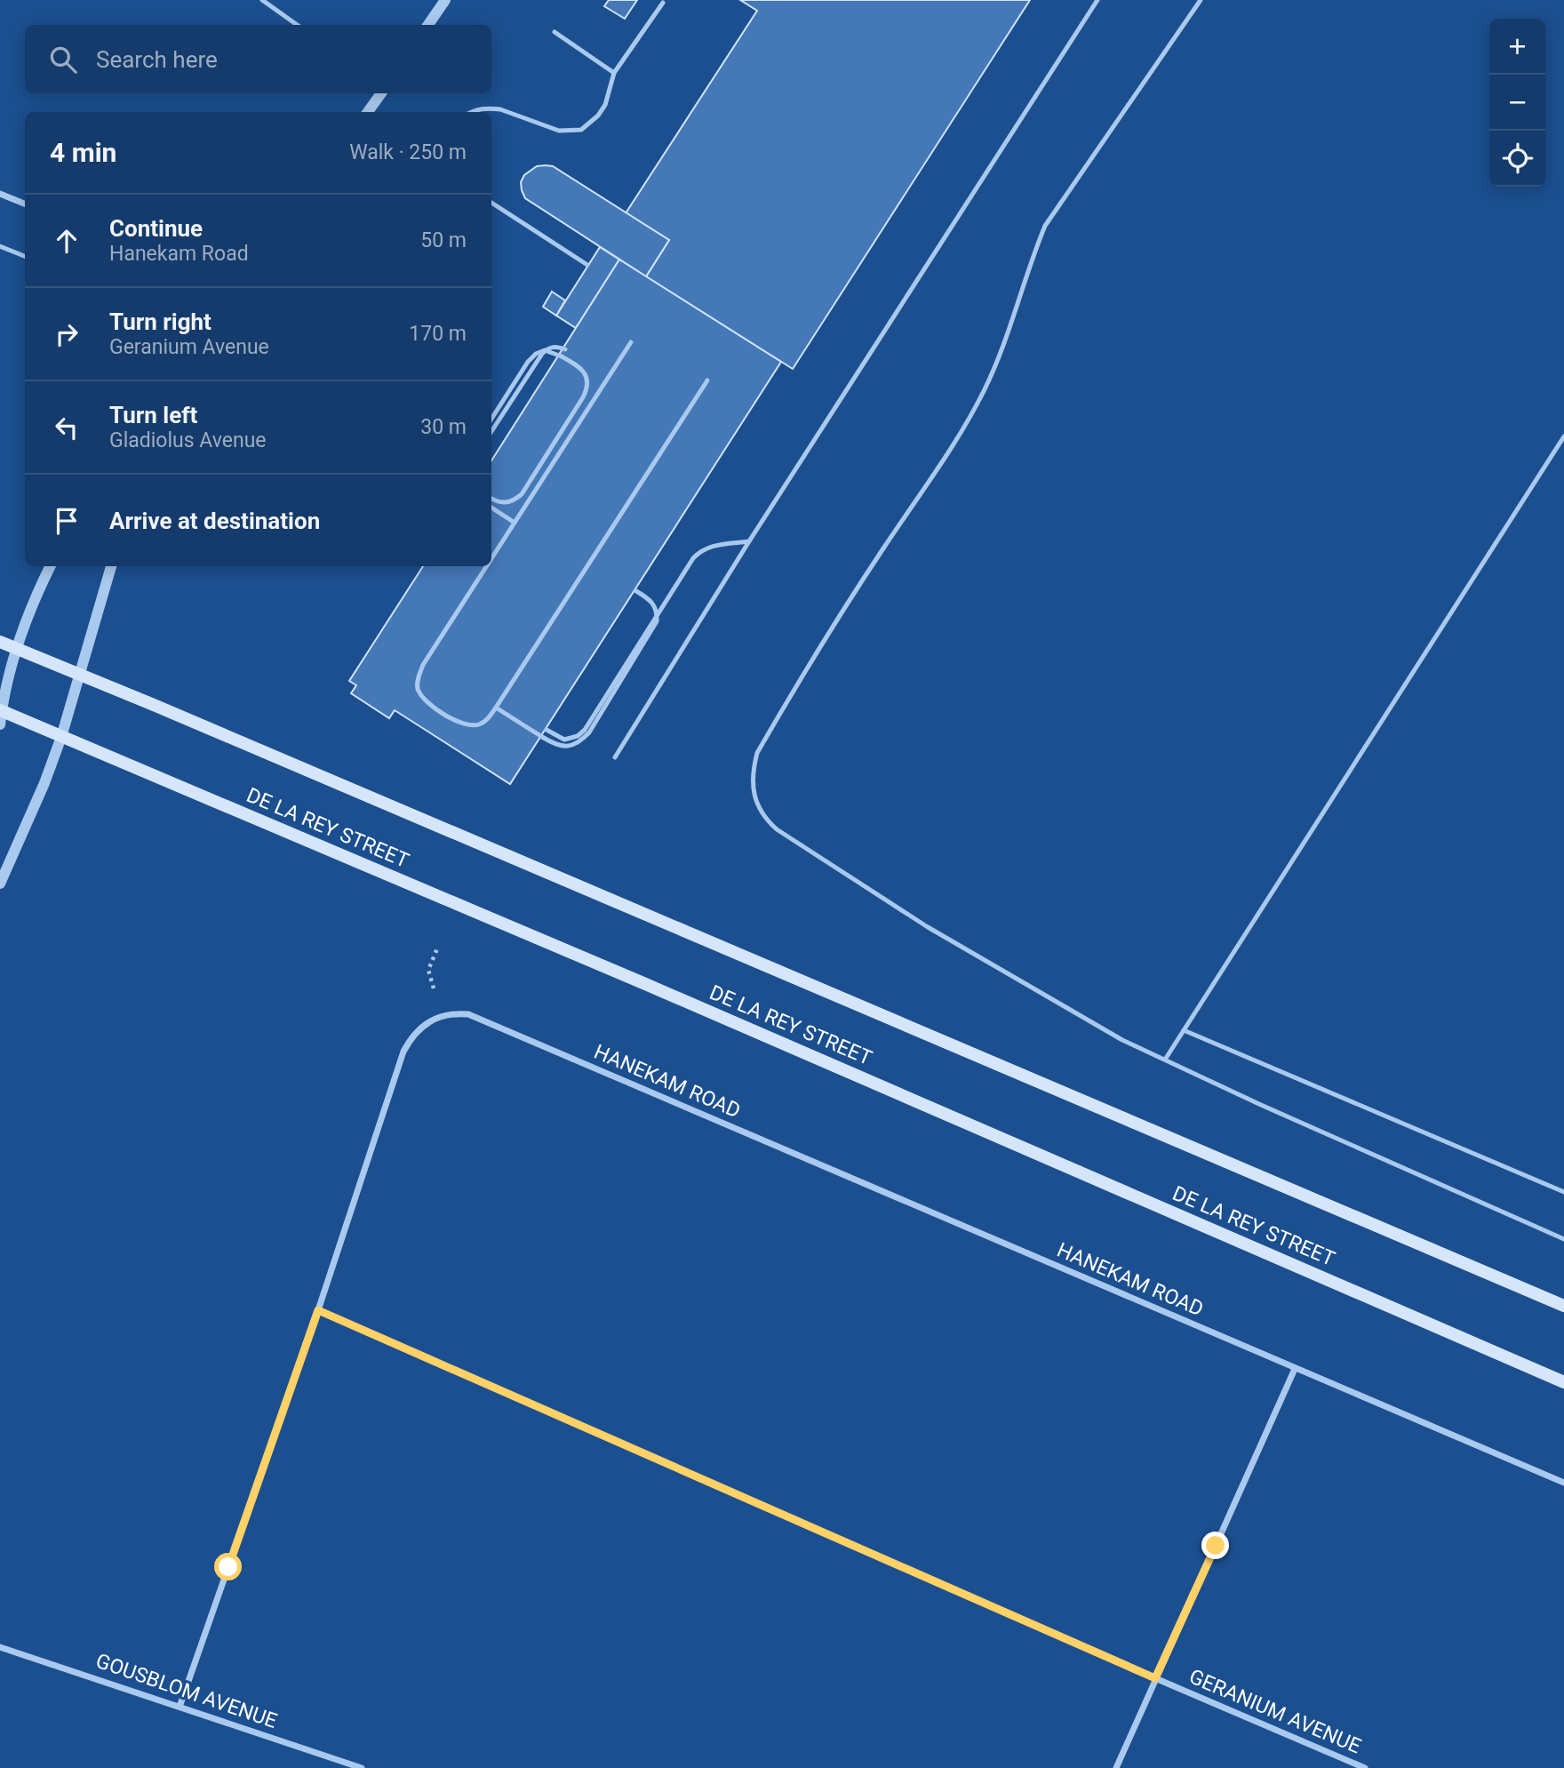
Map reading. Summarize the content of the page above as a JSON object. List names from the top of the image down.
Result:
{
  "streets": {
    "main road": ["DE LA REY STREET"],
    "street": ["HANEKAM ROAD", "GOUSBLOM AVENUE", "GERANIUM AVENUE"]
  },
  "crossings": [
    ["HANEKAM ROAD", "GOUSBLOM AVENUE"],
    ["HANEKAM ROAD", "GERANIUM AVENUE"]
  ],
  "page": {
    "map_buttons": ["+", "−"],
    "search": "Search here",
    "heading": ["4 min", "Walk · 250 m"],
    "list": [
      ["Continue", "Hanekam Road", "50 m"],
      ["Turn right", "Geranium Avenue", "170 m"],
      ["Turn left", "Gladiolus Avenue", "30 m"],
      "Arrive at destination"
    ]
  }
}
